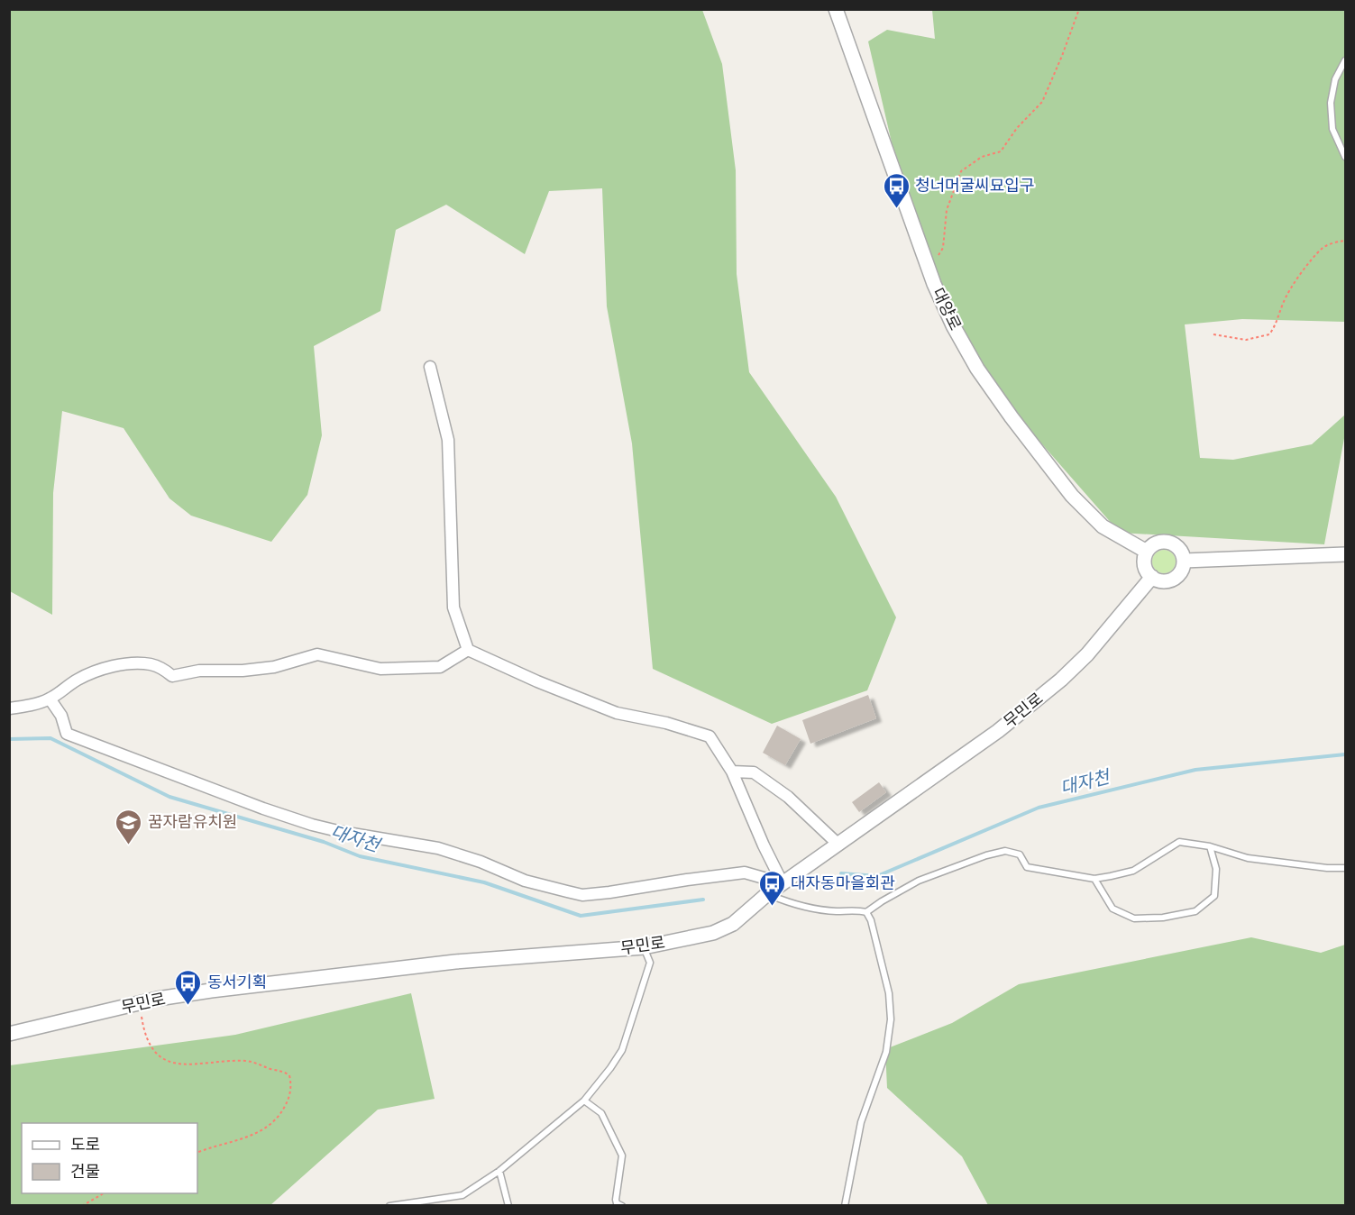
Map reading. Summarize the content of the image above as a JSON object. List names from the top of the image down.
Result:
{
  "streets": {
    "street": ["대양로", "무민로"]
  },
  "crossings": [
    ["대양로", "무민로"]
  ],
  "water": ["대자천"],
  "places": {
    "bus stop": ["청너머굴씨묘입구", "대자동마을회관", "동서기획"],
    "school or university": ["꿈자람유치원"]
  },
  "legend": ["도로", "건물"]
}
